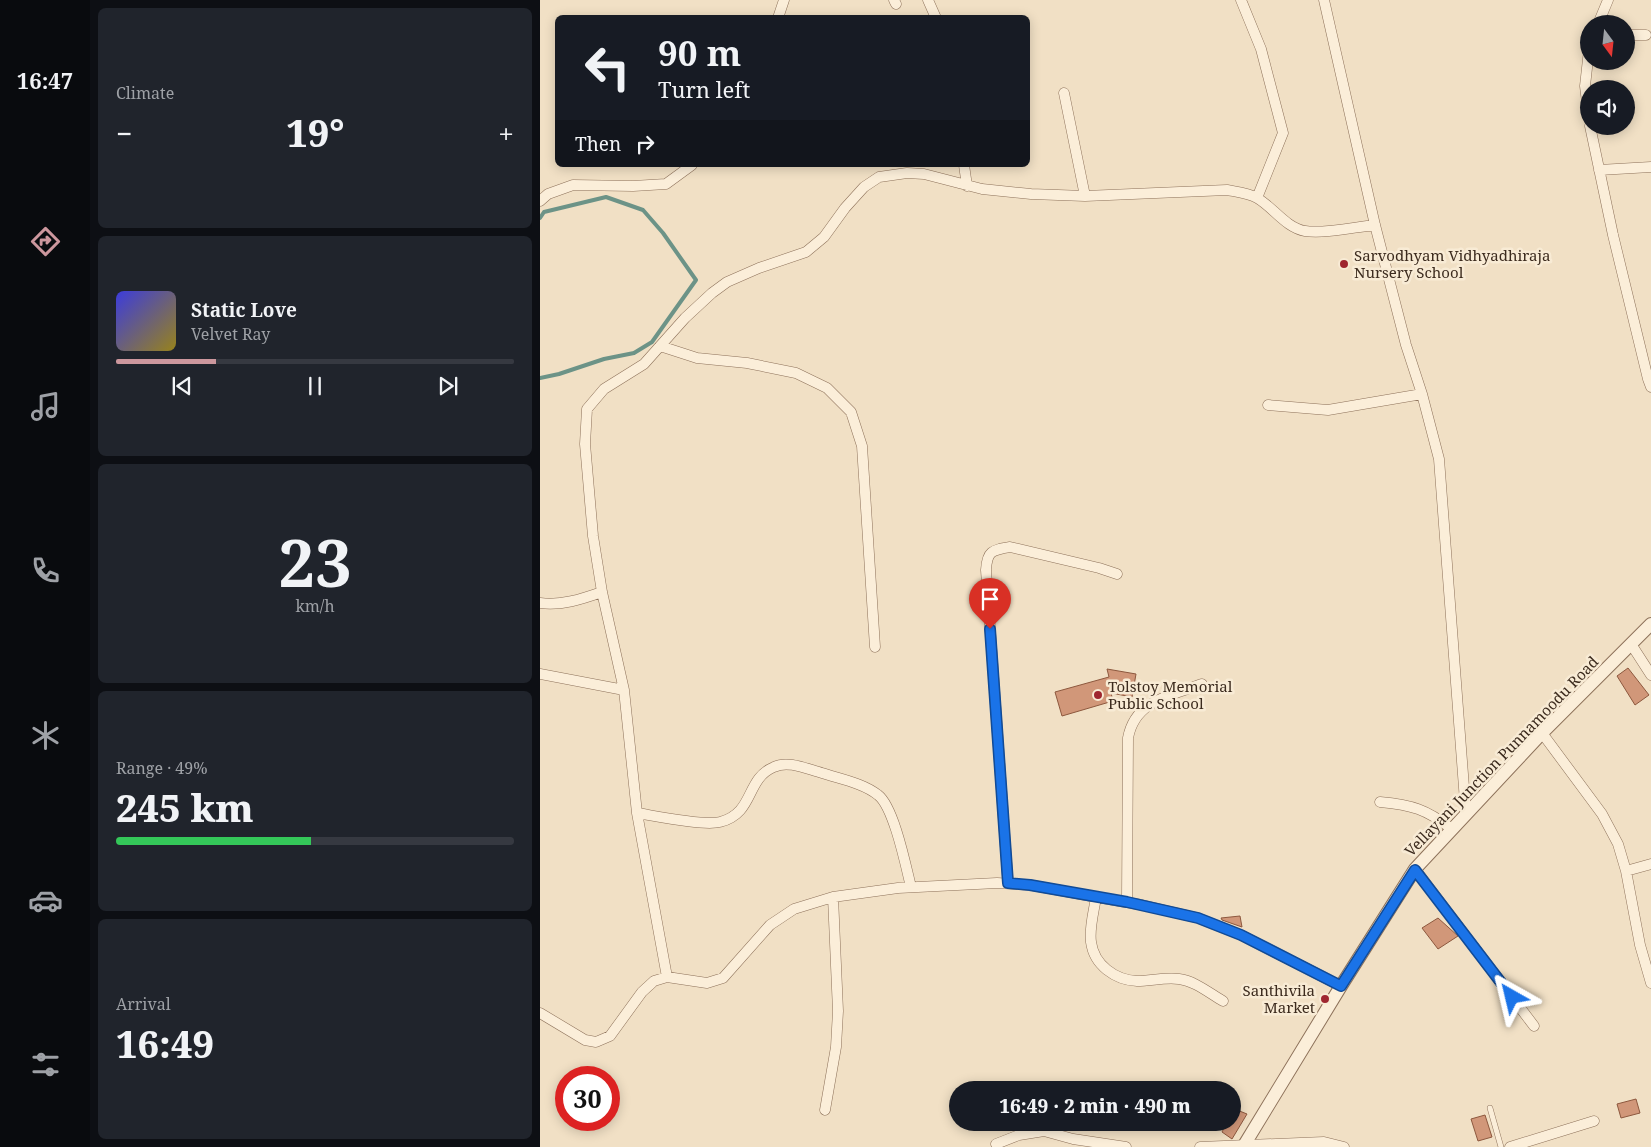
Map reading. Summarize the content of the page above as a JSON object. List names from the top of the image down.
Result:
{
  "streets": {
    "street": ["Vellayani Junction Punnamoodu Road"]
  },
  "places": ["Sarvodhyam Vidhyadhiraja Nursery School", "Tolstoy Memorial Public School", "Santhivila Market"],
  "north": "bottom",
  "page": {
    "tabs": "16:47",
    "tile": [
      "Climate",
      ["23", "km/h"],
      ["Range · 49%", "245 km"],
      ["Arrival", "16:49"]
    ],
    "turn": ["90 m", "Turn left"],
    "heat": ["−", "19°", "+"],
    "then": "Then",
    "song": ["Static Love", "Velvet Ray"],
    "limit": "30",
    "trip": "16:49 · 2 min · 490 m"
  }
}
